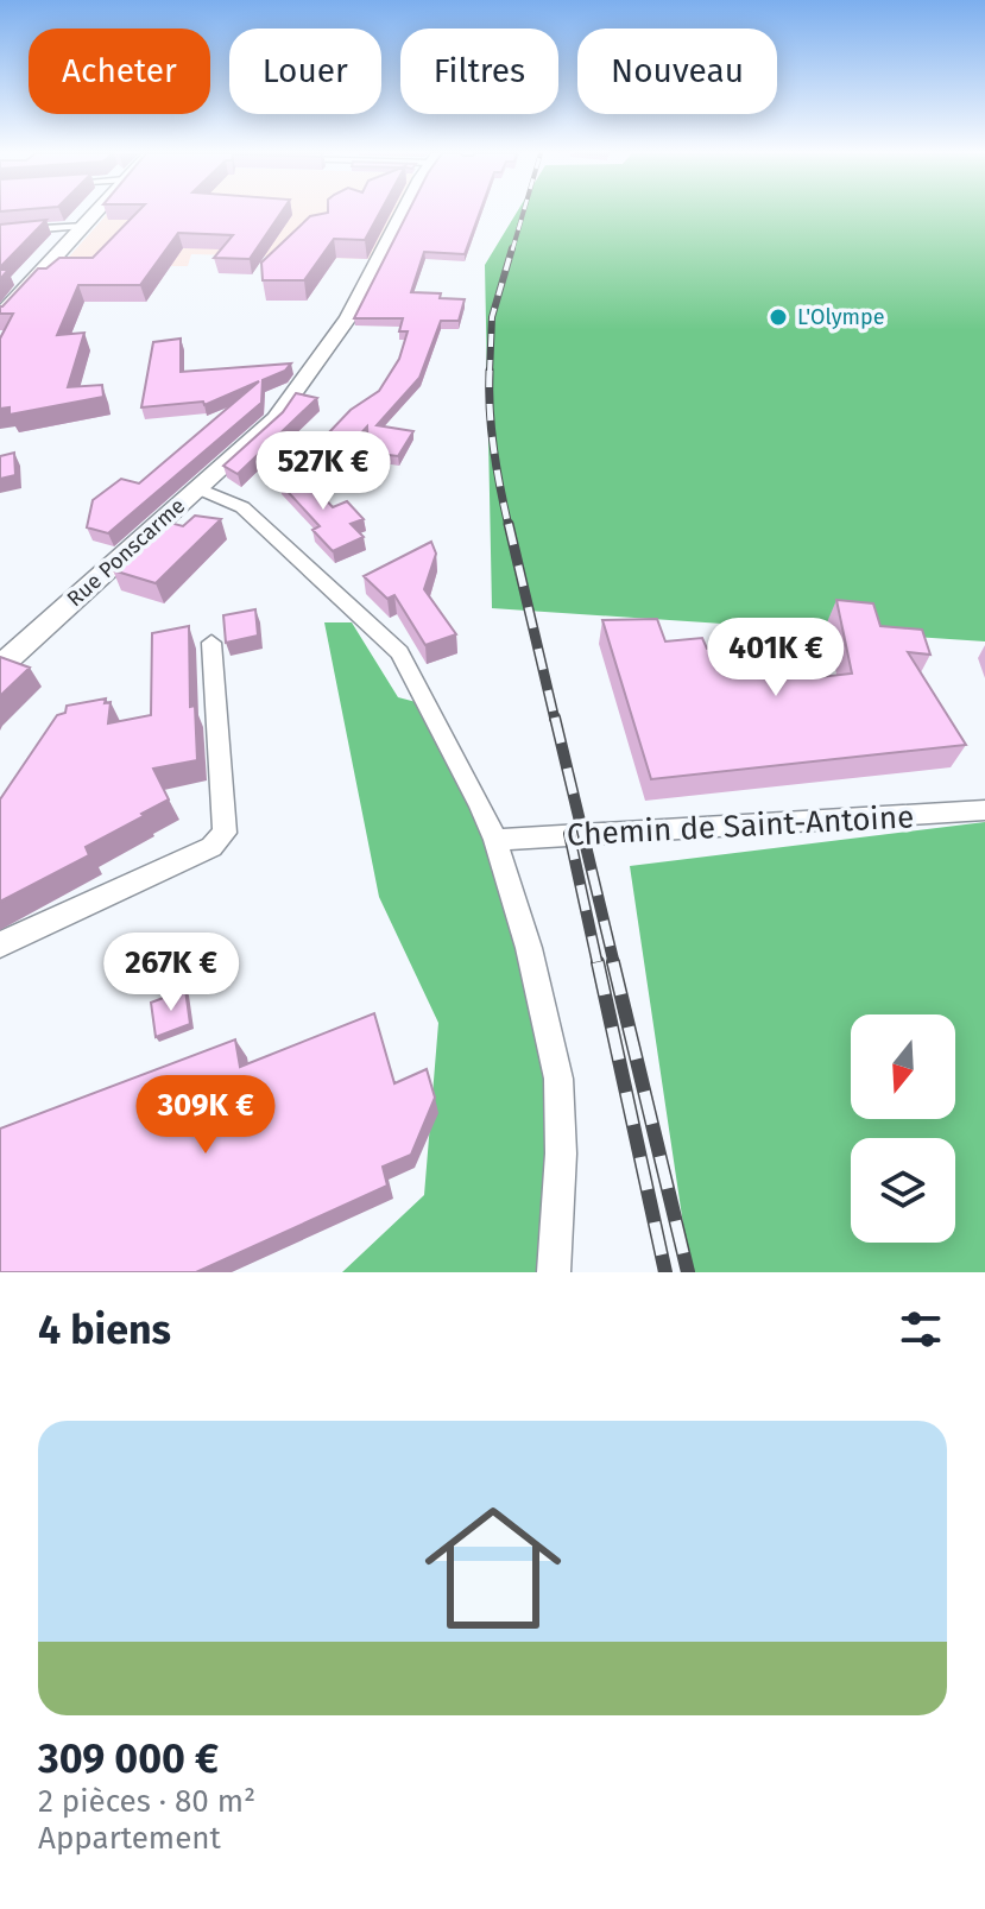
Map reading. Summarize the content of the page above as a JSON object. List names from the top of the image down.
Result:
{
  "streets": {
    "street": ["Rue Ponscarme", "Chemin de Saint-Antoine"]
  },
  "places": ["L'Olympe"],
  "north": "bottom",
  "page": {
    "chip": [
      "Acheter",
      "Louer",
      "Filtres",
      "Nouveau"
    ],
    "price": [
      "527K €",
      "401K €",
      "267K €",
      "309K €"
    ],
    "heading": "4 biens",
    "list": [
      {
        "name": "309 000 €",
        "note": "2 pièces · 80 m² · Appartement"
      }
    ]
  }
}
